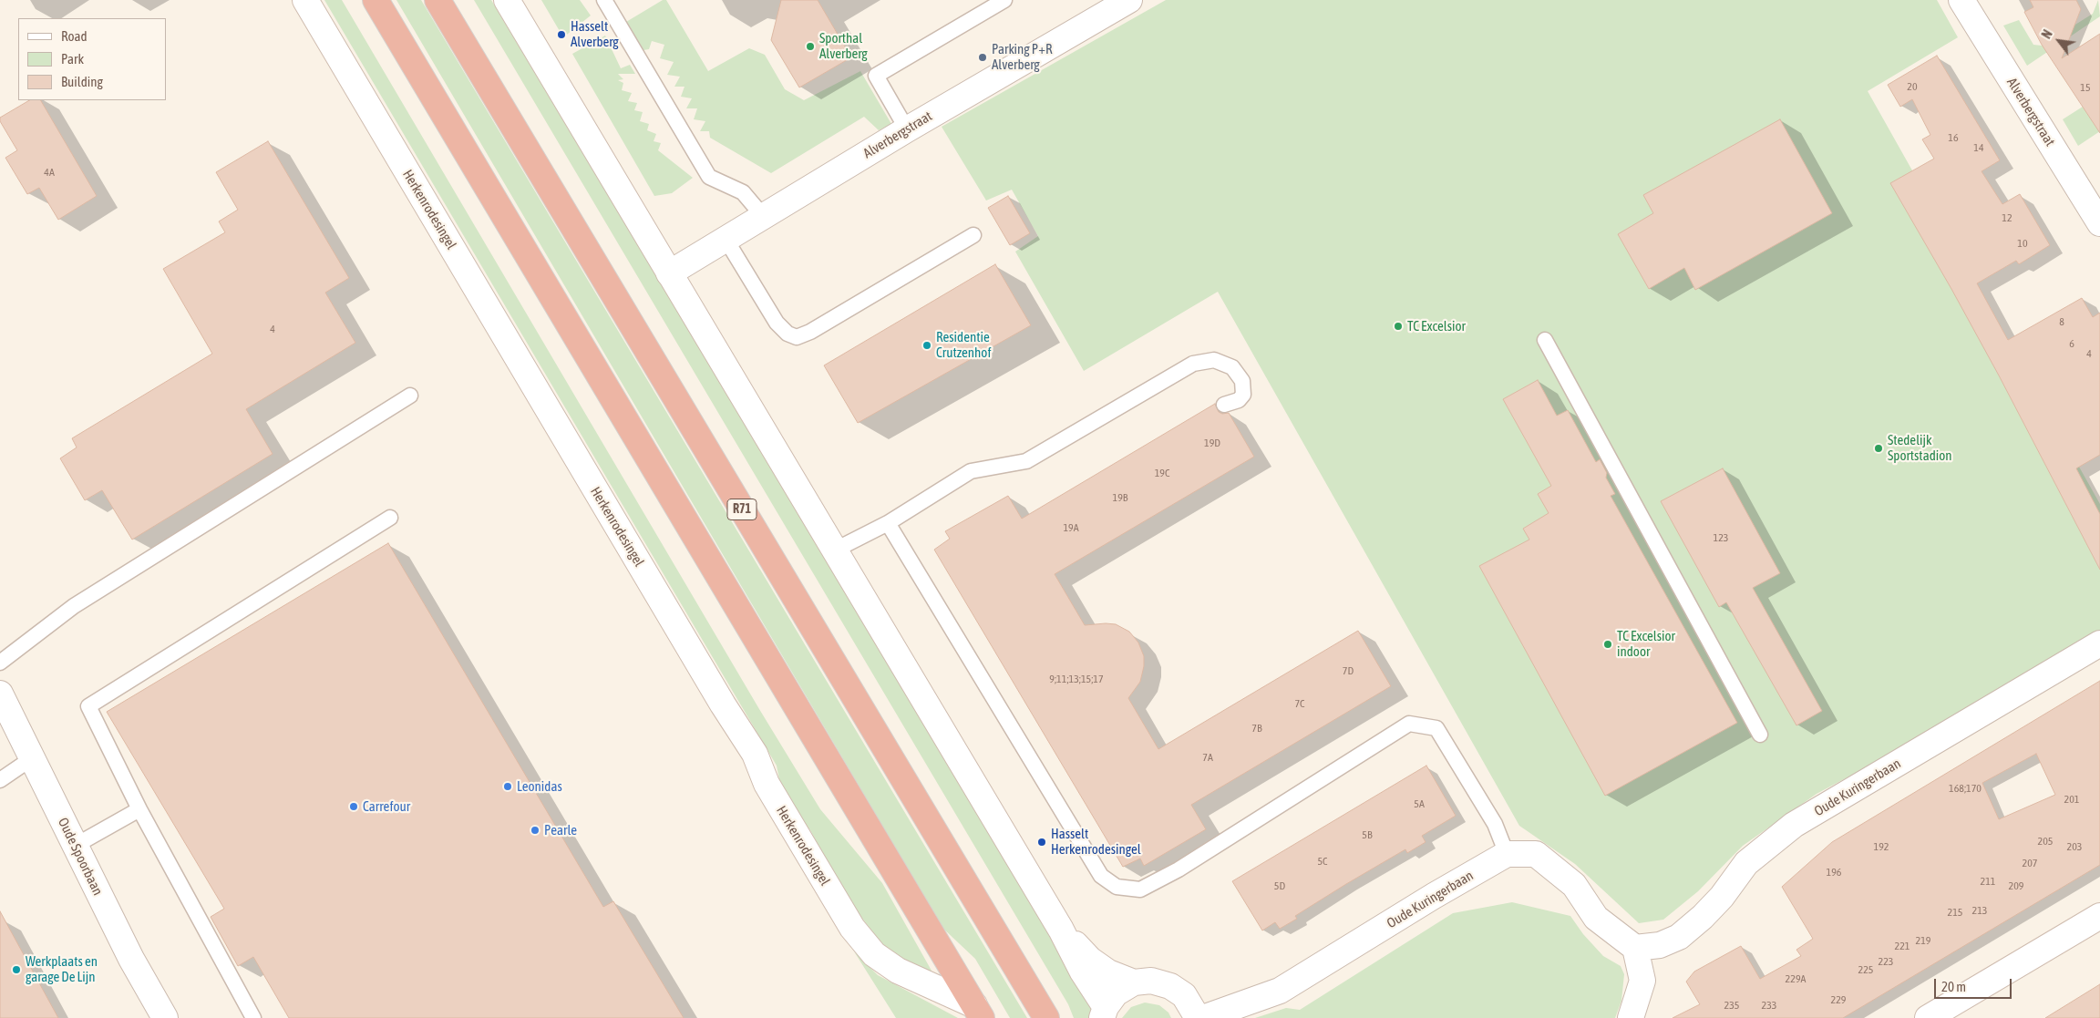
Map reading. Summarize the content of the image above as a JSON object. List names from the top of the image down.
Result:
{
  "streets": {
    "highway": ["Herkenrodesingel", "R71"],
    "street": ["Alverbergstraat", "Oude Kuringerbaan", "Oude Spoorbaan"]
  },
  "places": [
    "Hasselt Alverberg",
    "Sporthal Alverberg",
    "Parking P+R Alverberg",
    "TC Excelsior",
    "Residentie Crutzenhof",
    "Stedelijk Sportstadion",
    "TC Excelsior indoor",
    "Leonidas",
    "Carrefour",
    "Pearle",
    "Hasselt Herkenrodesingel",
    "Werkplaats en garage De Lijn"
  ],
  "house_numbers": [
    "20",
    "15",
    "16",
    "14",
    "4A",
    "12",
    "10",
    "8",
    "4",
    "6",
    "4",
    "19D",
    "19C",
    "19B",
    "19A",
    "123",
    "7D",
    "9;11;13;15;17",
    "7C",
    "7B",
    "7A",
    "168;170",
    "201",
    "5A",
    "5B",
    "205",
    "192",
    "203",
    "5C",
    "207",
    "196",
    "211",
    "5D",
    "209",
    "213",
    "215",
    "219",
    "221",
    "223",
    "225",
    "229A",
    "229",
    "235",
    "233"
  ],
  "legend": ["Road", "Park", "Building"],
  "scale_bar": "20 m",
  "north": "top left"
}
